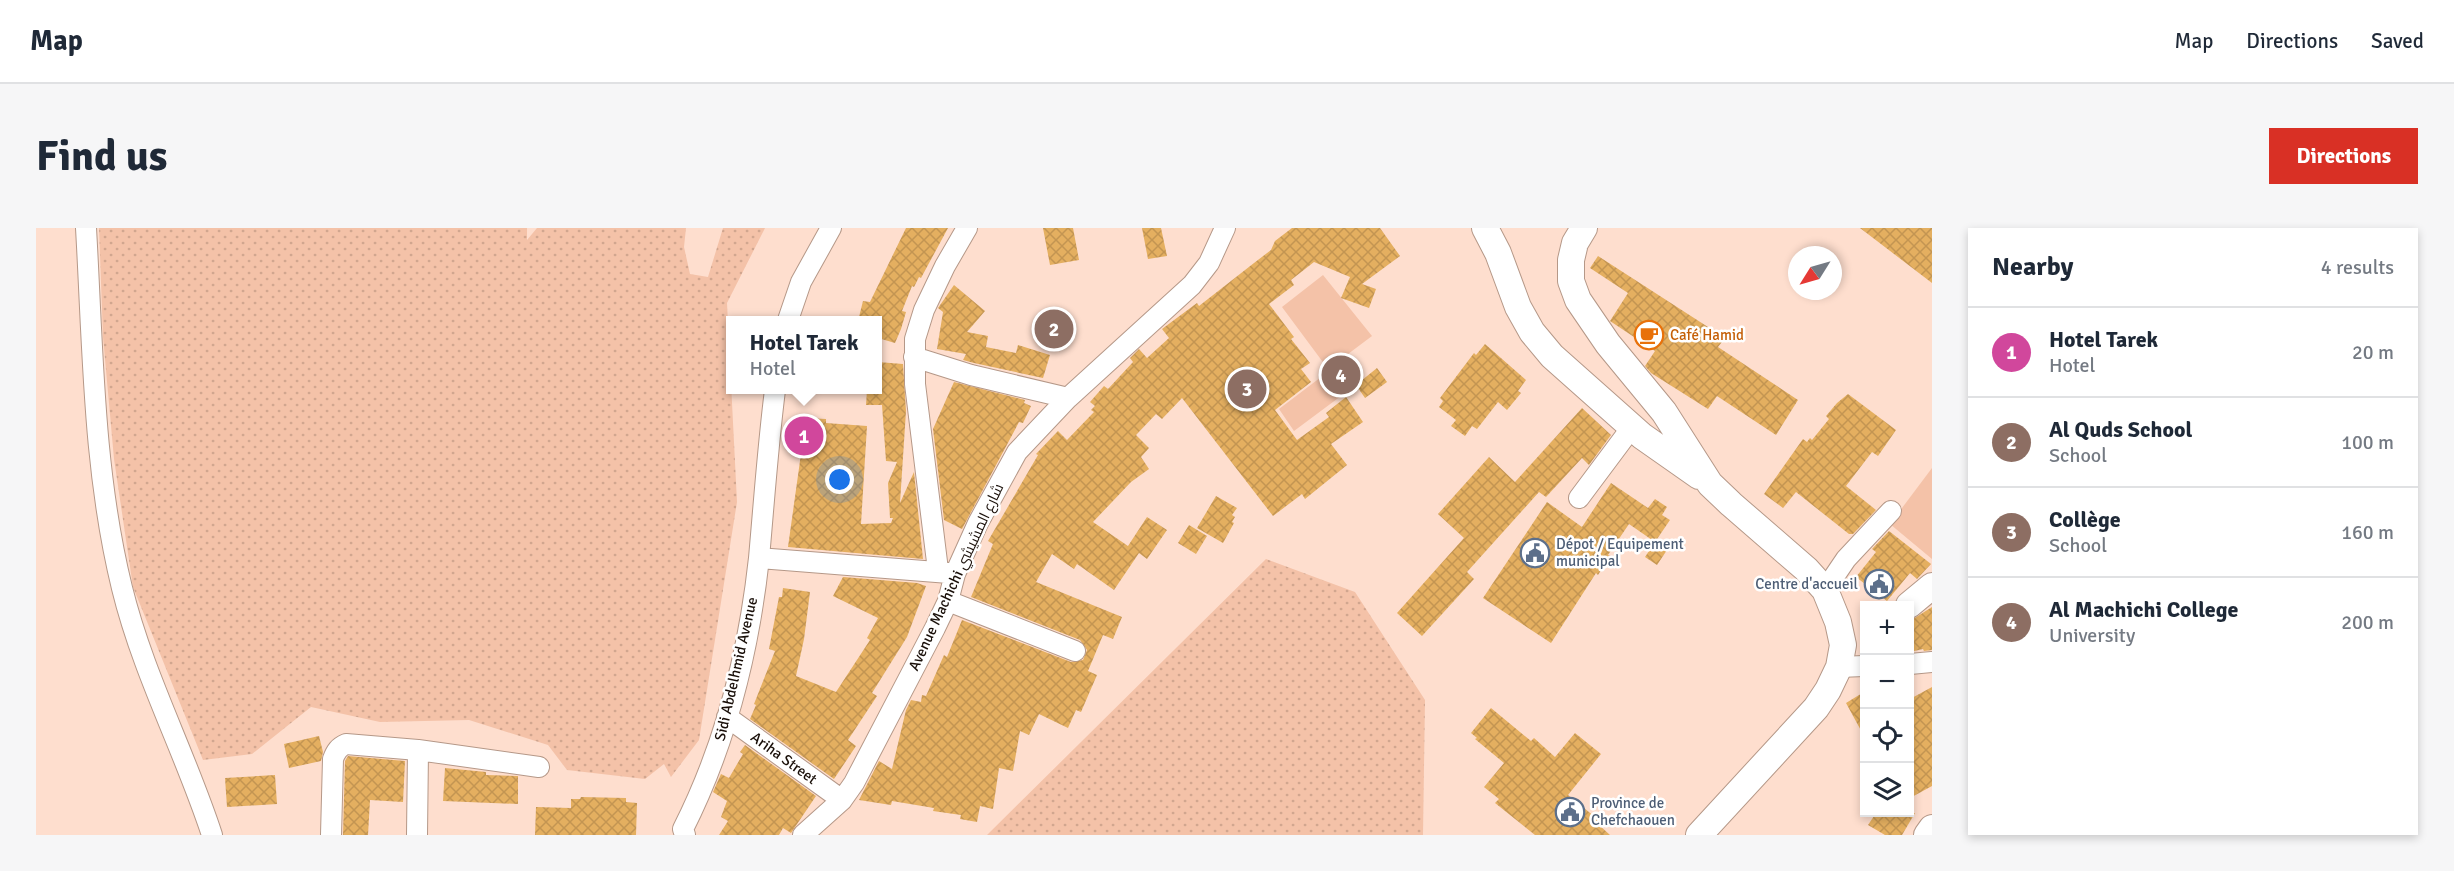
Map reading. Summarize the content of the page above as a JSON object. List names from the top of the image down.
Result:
{
  "streets": {
    "street": ["Avenue Machichi شارع المشيشي", "Sidi Abdelhmid Avenue", "Ariha Street"]
  },
  "crossings": [
    ["Avenue Machichi شارع المشيشي", "Ariha Street"],
    ["Sidi Abdelhmid Avenue", "Ariha Street"]
  ],
  "places": {
    "cafe": ["Café Hamid"],
    "public building": ["Dépot / Equipement municipal", "Centre d'accueil", "Province de Chefchaouen"]
  },
  "north": "bottom left",
  "page": {
    "header": "Map",
    "nav": ["Map", "Directions", "Saved"],
    "buttons": "Directions",
    "title": "Find us",
    "heading": ["Nearby", "4 results"],
    "list": [
      {
        "mark": "1",
        "name": "Hotel Tarek",
        "note": "Hotel",
        "value": "20 m"
      },
      {
        "mark": "2",
        "name": "Al Quds School",
        "note": "School",
        "value": "100 m"
      },
      {
        "mark": "3",
        "name": "Collège",
        "note": "School",
        "value": "160 m"
      },
      {
        "mark": "4",
        "name": "Al Machichi College",
        "note": "University",
        "value": "200 m"
      }
    ],
    "pins": [
      "2",
      "4",
      "3",
      "1"
    ],
    "popup": ["Hotel Tarek", "Hotel"],
    "map_buttons": ["+", "−"]
  }
}
